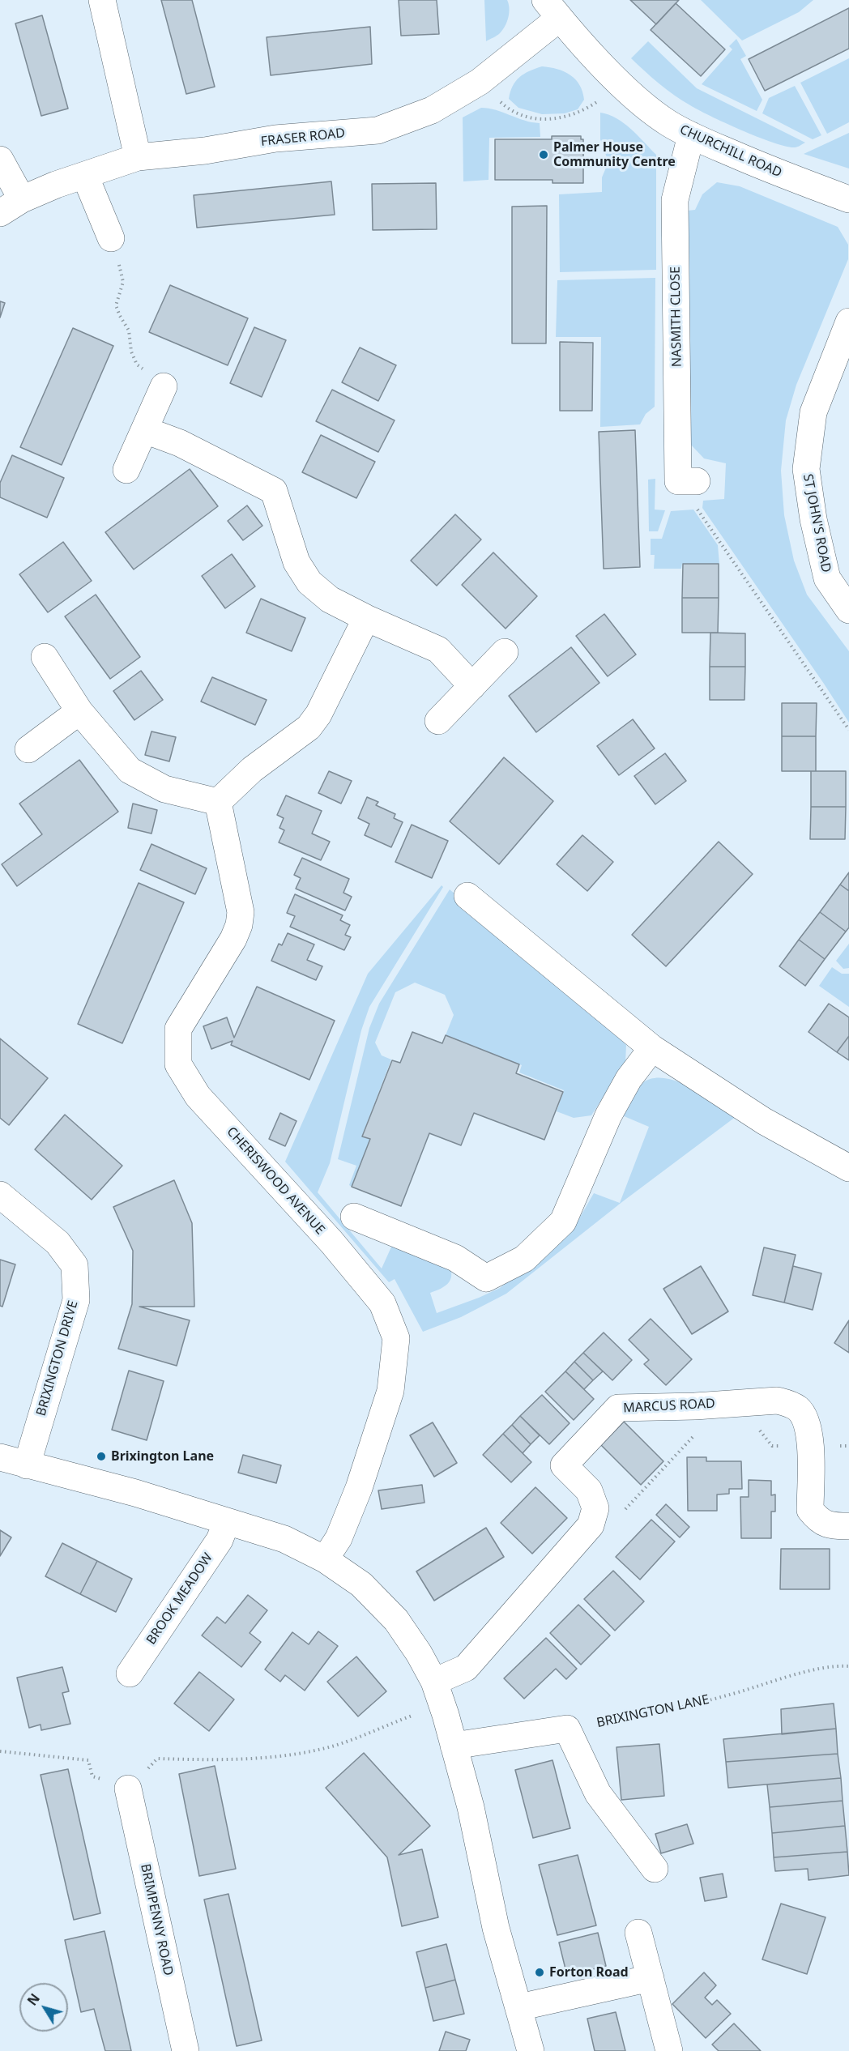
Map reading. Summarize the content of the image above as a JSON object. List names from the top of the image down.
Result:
{
  "streets": {
    "street": [
      "FRASER ROAD",
      "CHURCHILL ROAD",
      "NASMITH CLOSE",
      "ST JOHN'S ROAD",
      "CHERISWOOD AVENUE",
      "BRIXINGTON DRIVE",
      "MARCUS ROAD",
      "BROOK MEADOW",
      "BRIMPENNY ROAD"
    ],
    "path": ["BRIXINGTON LANE"]
  },
  "crossings": [
    ["FRASER ROAD", "CHURCHILL ROAD"],
    ["CHURCHILL ROAD", "NASMITH CLOSE"]
  ],
  "places": ["Palmer House Community Centre", "Brixington Lane", "Forton Road"],
  "north": "top left"
}
